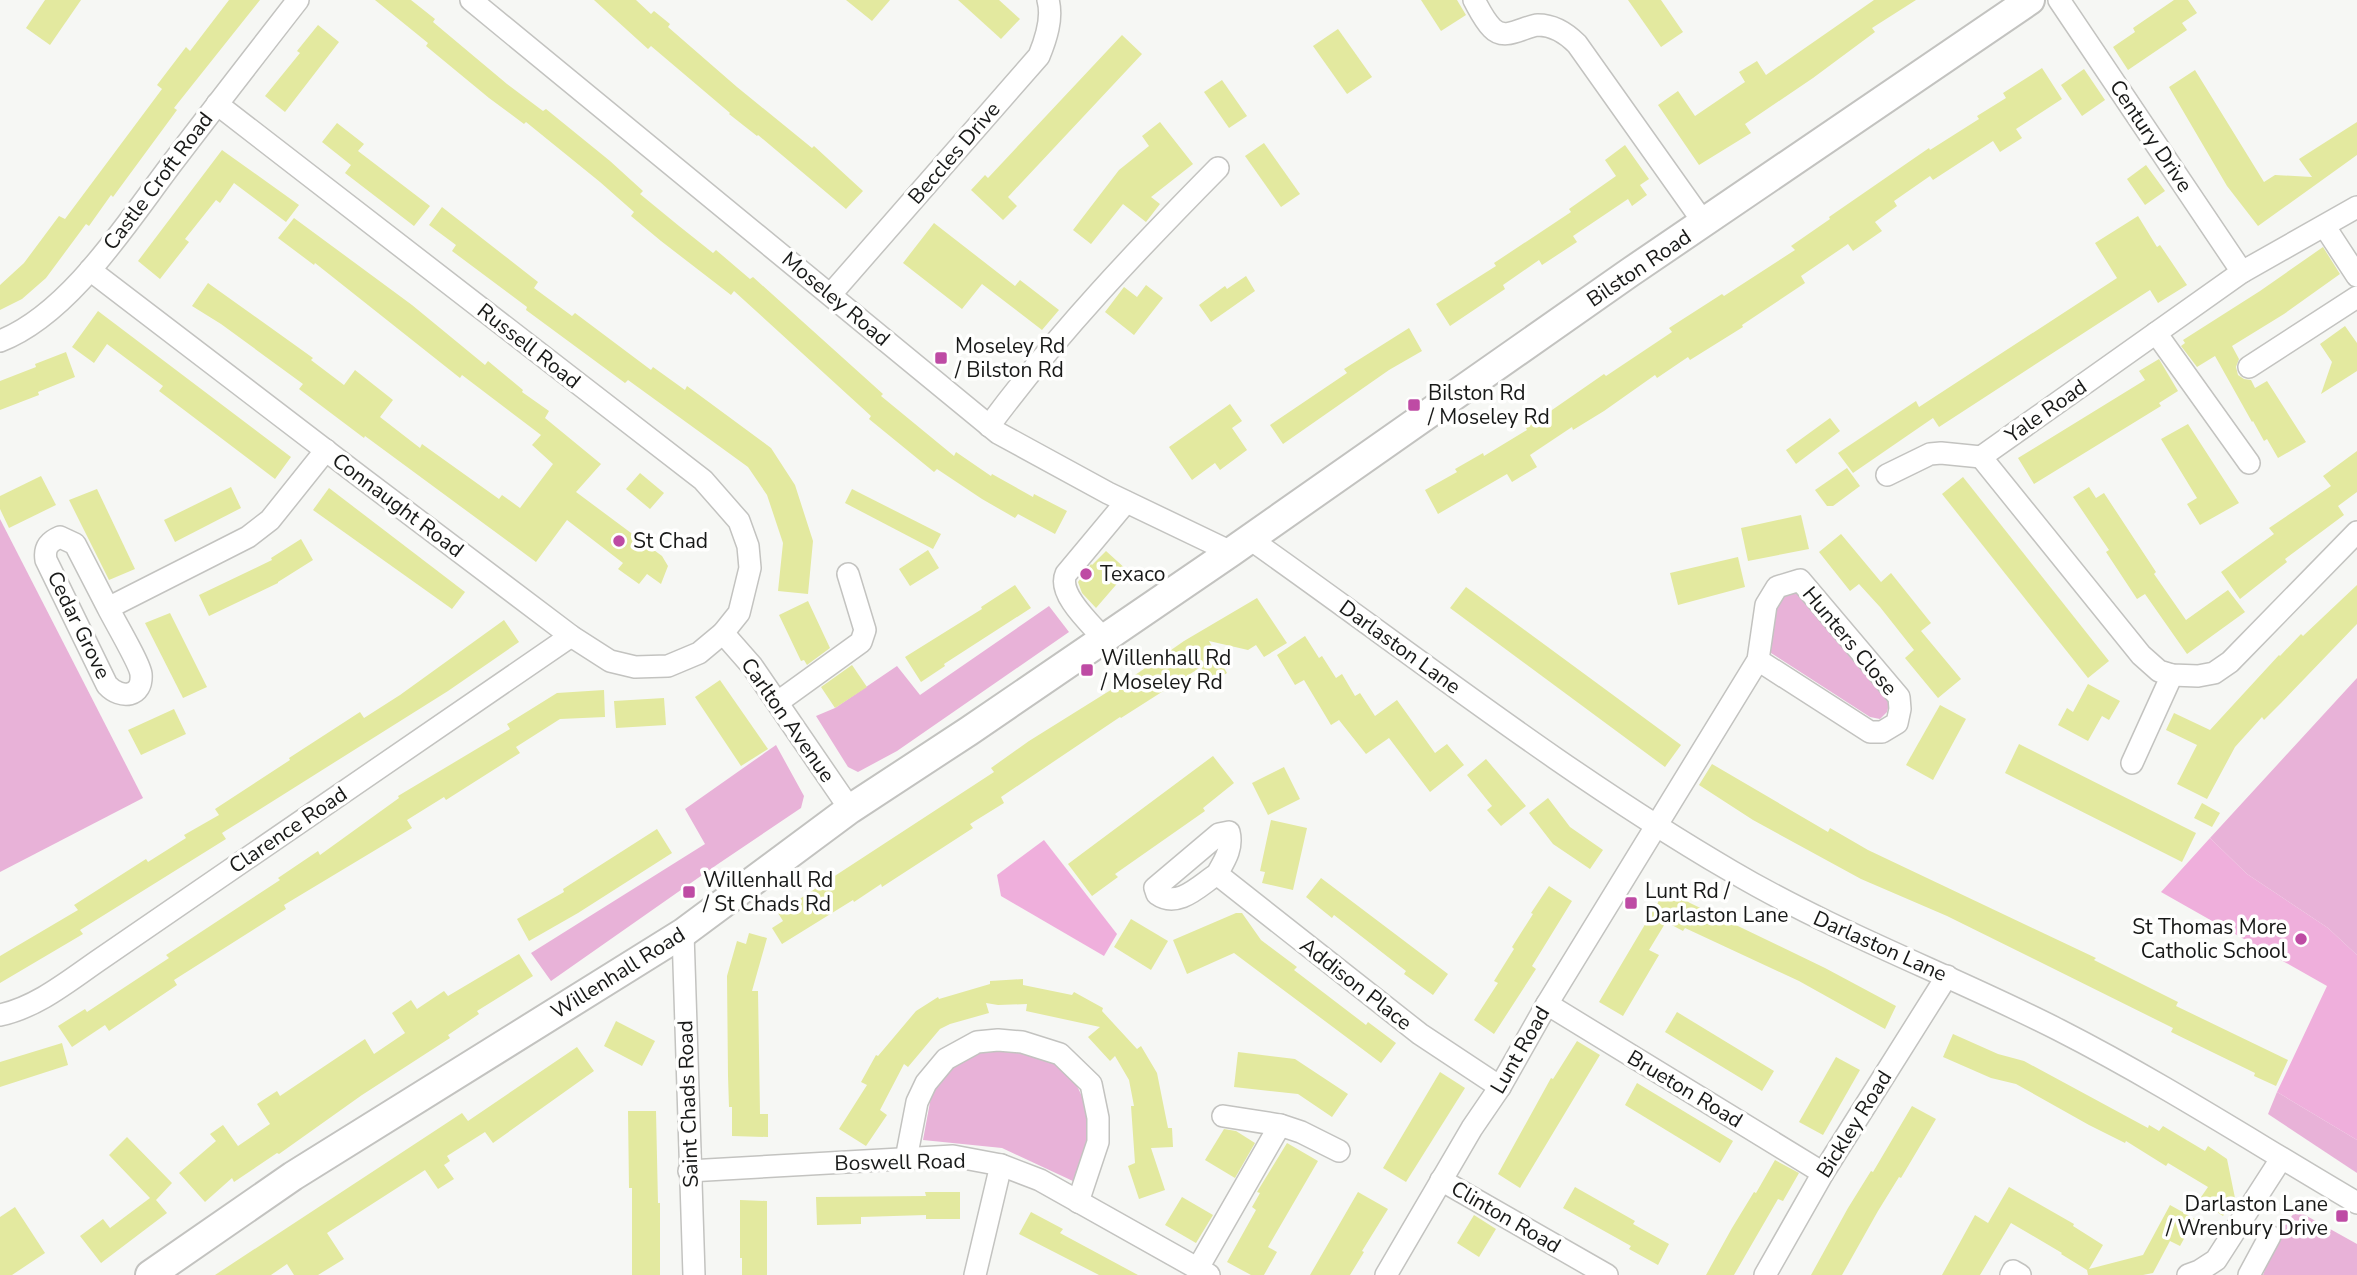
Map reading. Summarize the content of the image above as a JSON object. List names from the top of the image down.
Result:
{
  "streets": {
    "main road": ["Bilston Road", "Willenhall Road"],
    "street": [
      "Century Drive",
      "Beccles Drive",
      "Castle Croft Road",
      "Moseley Road",
      "Russell Road",
      "Yale Road",
      "Connaught Road",
      "Cedar Grove",
      "Hunters Close",
      "Darlaston Lane",
      "Carlton Avenue",
      "Clarence Road",
      "Addison Place",
      "Lunt Road",
      "Brueton Road",
      "Saint Chads Road",
      "Bickley Road",
      "Boswell Road",
      "Clinton Road"
    ]
  },
  "crossings": [
    ["Century Drive", "Yale Road"],
    ["Beccles Drive", "Moseley Road"],
    ["Castle Croft Road", "Russell Road"],
    ["Castle Croft Road", "Connaught Road"],
    ["Bilston Road", "Moseley Road"],
    ["Bilston Road", "Darlaston Lane"],
    ["Bilston Road", "Willenhall Road"],
    ["Moseley Road", "Darlaston Lane"],
    ["Moseley Road", "Willenhall Road"],
    ["Russell Road", "Connaught Road"],
    ["Russell Road", "Carlton Avenue"],
    ["Connaught Road", "Cedar Grove"],
    ["Connaught Road", "Carlton Avenue"],
    ["Connaught Road", "Clarence Road"],
    ["Hunters Close", "Darlaston Lane"],
    ["Hunters Close", "Lunt Road"],
    ["Darlaston Lane", "Willenhall Road"],
    ["Darlaston Lane", "Lunt Road"],
    ["Darlaston Lane", "Bickley Road"],
    ["Carlton Avenue", "Willenhall Road"],
    ["Willenhall Road", "Saint Chads Road"],
    ["Addison Place", "Lunt Road"],
    ["Lunt Road", "Brueton Road"],
    ["Lunt Road", "Clinton Road"],
    ["Brueton Road", "Bickley Road"],
    ["Saint Chads Road", "Boswell Road"]
  ],
  "places": {
    "transit": [
      "Moseley Rd / Bilston Rd",
      "Bilston Rd / Moseley Rd",
      "Willenhall Rd / Moseley Rd",
      "Willenhall Rd / St Chads Rd",
      "Lunt Rd / Darlaston Lane",
      "Darlaston Lane / Wrenbury Drive"
    ],
    "other": ["St Chad", "Texaco", "St Thomas More Catholic School"]
  }
}
